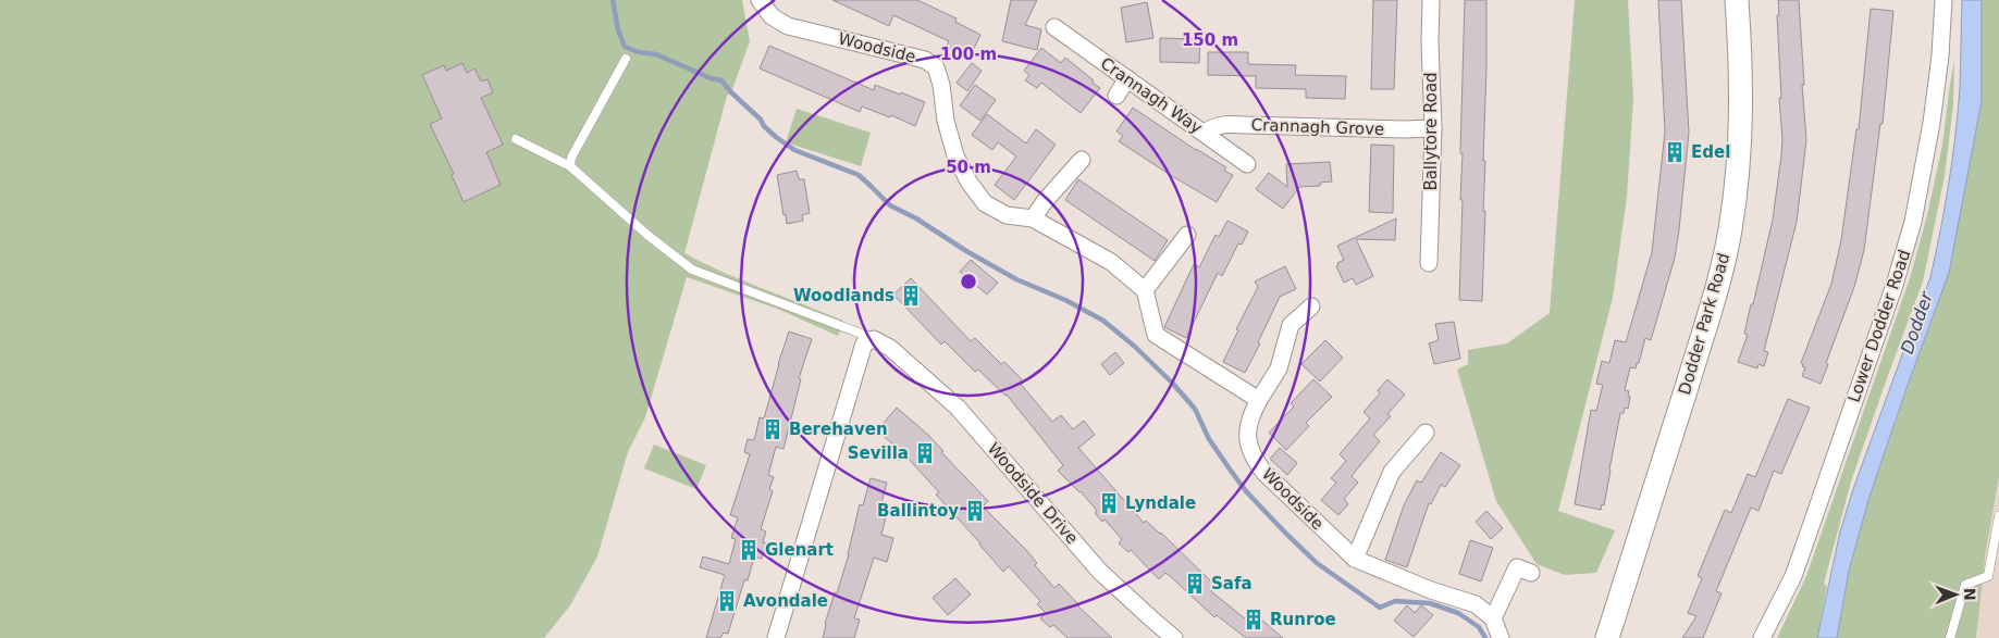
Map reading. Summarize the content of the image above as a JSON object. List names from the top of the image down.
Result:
{
  "streets": {
    "main road": ["Dodder Park Road"],
    "street": [
      "Woodside",
      "Crannagh Way",
      "Crannagh Grove",
      "Ballytore Road",
      "Lower Dodder Road",
      "Woodside Drive"
    ]
  },
  "crossings": [
    ["Crannagh Way", "Crannagh Grove"],
    ["Crannagh Grove", "Ballytore Road"]
  ],
  "water": ["Dodder"],
  "places": {
    "building": [
      "Edel",
      "Woodlands",
      "Berehaven",
      "Sevilla",
      "Lyndale",
      "Ballintoy",
      "Glenart",
      "Safa",
      "Avondale",
      "Runroe"
    ]
  },
  "north": "right",
  "rings": ["150 m", "100 m", "50 m"]
}
